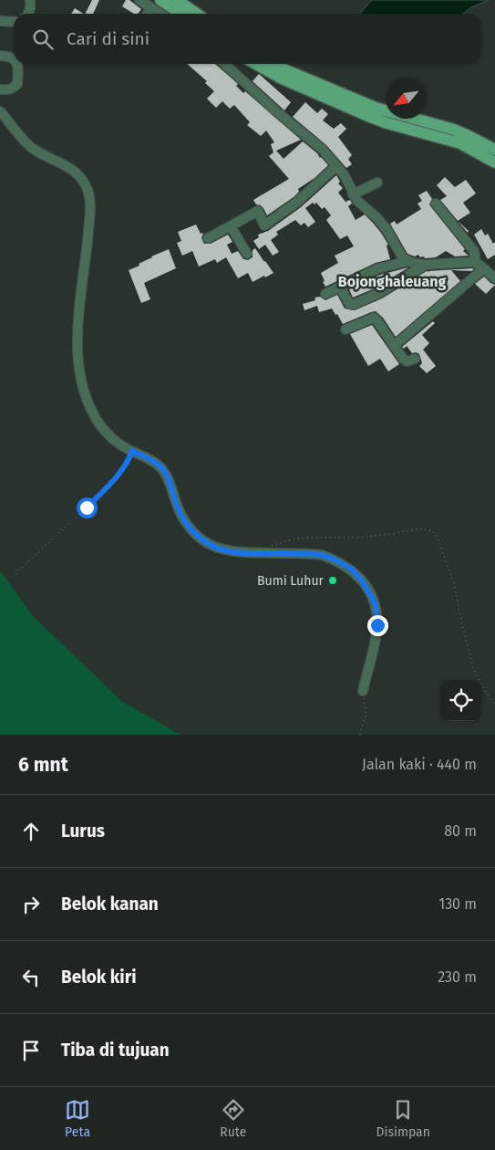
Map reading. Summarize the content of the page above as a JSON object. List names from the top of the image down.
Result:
{
  "districts": ["Bojonghaleuang"],
  "places": ["Bumi Luhur"],
  "north": "bottom left",
  "page": {
    "search": "Cari di sini",
    "heading": ["6 mnt", "Jalan kaki · 440 m"],
    "list": [
      ["Lurus", "80 m"],
      ["Belok kanan", "130 m"],
      ["Belok kiri", "230 m"],
      "Tiba di tujuan"
    ],
    "nav": ["Peta", "Rute", "Disimpan"]
  }
}
